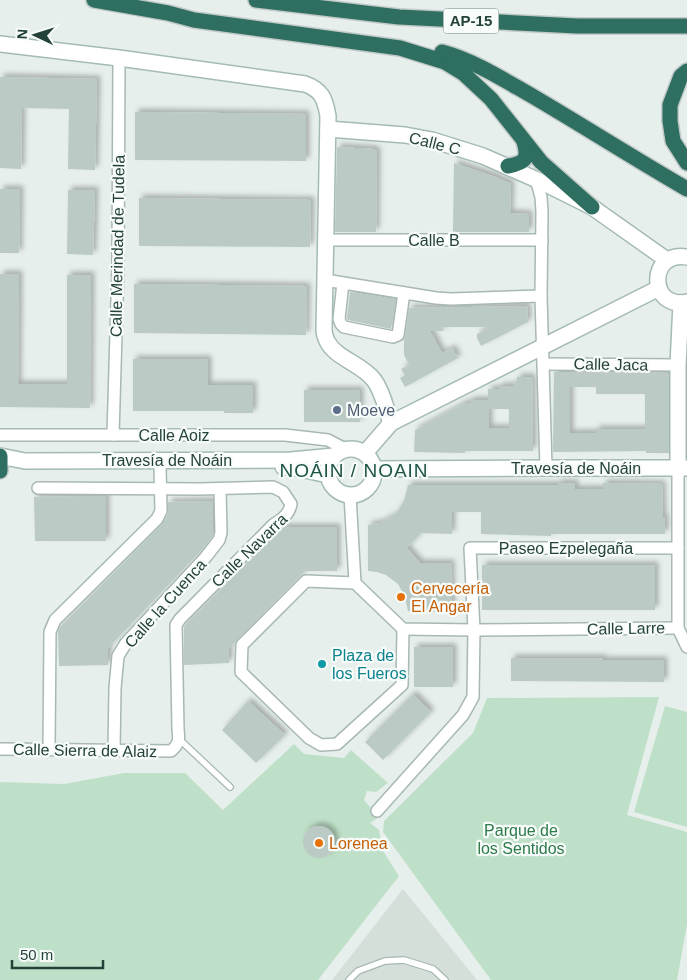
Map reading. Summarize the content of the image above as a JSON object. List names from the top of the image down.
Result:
{
  "streets": {
    "highway": ["AP-15"],
    "street": [
      "Calle C",
      "Calle B",
      "Calle Merindad de Tudela",
      "Calle Jaca",
      "Calle Aoiz",
      "Travesía de Noáin",
      "Paseo Ezpelegaña",
      "Calle Navarra",
      "Calle la Cuenca",
      "Calle Larre",
      "Calle Sierra de Alaiz"
    ]
  },
  "crossings": [
    ["Calle Merindad de Tudela", "Calle Aoiz"],
    ["Calle Aoiz", "Travesía de Noáin"],
    ["Travesía de Noáin", "Calle Larre"],
    ["Paseo Ezpelegaña", "Calle Larre"],
    ["Calle Navarra", "Calle la Cuenca"],
    ["Calle Navarra", "Calle Sierra de Alaiz"],
    ["Calle la Cuenca", "Calle Sierra de Alaiz"]
  ],
  "districts": ["NOÁIN / NOAIN"],
  "parks": ["Parque de los Sentidos"],
  "places": [
    "Moeve",
    "Cervecería El Angar",
    "Plaza de los Fueros",
    "Lorenea"
  ],
  "scale_bar": "50 m",
  "north": "left"
}
